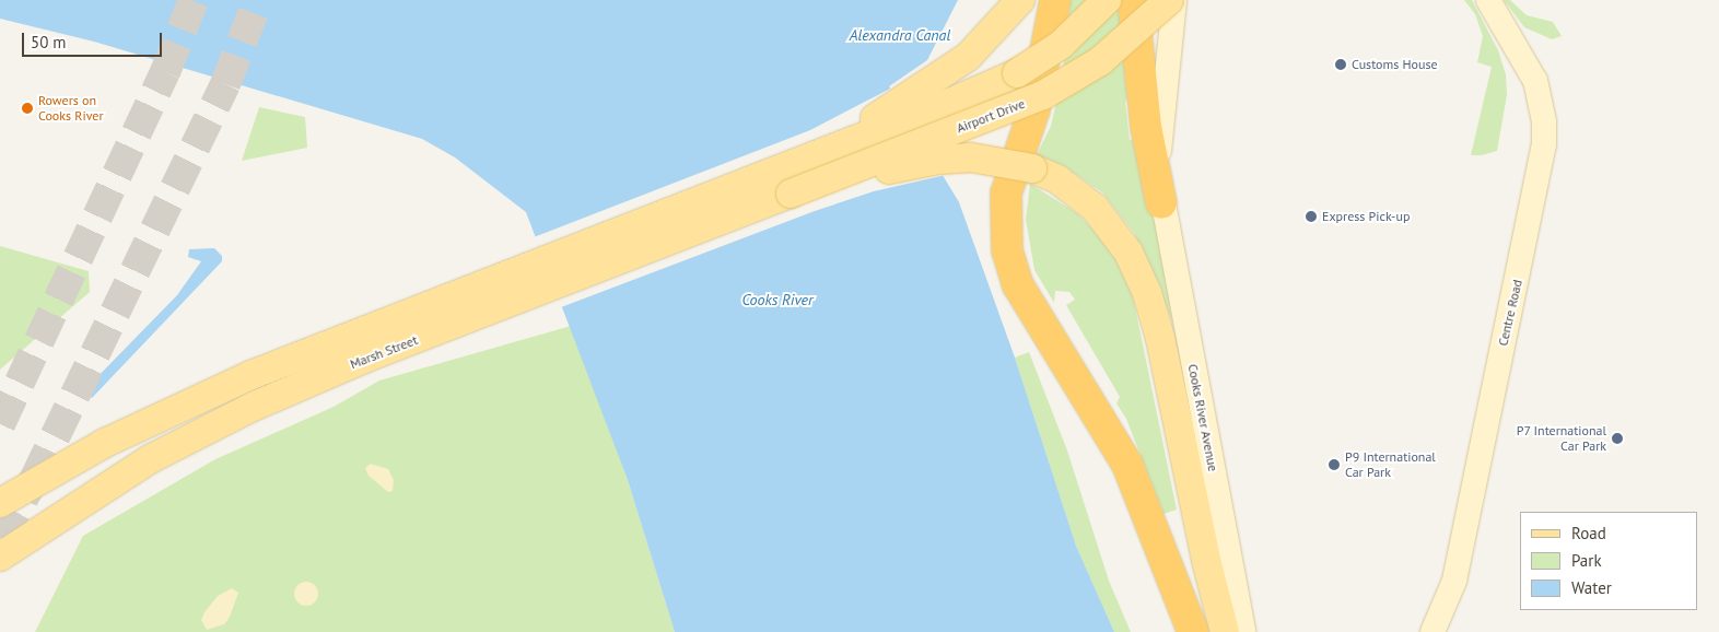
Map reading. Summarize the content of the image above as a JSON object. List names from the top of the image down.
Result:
{
  "streets": {
    "main road": ["Airport Drive", "Marsh Street"],
    "street": ["Centre Road", "Cooks River Avenue"]
  },
  "crossings": [
    ["Airport Drive", "Marsh Street"]
  ],
  "water": ["Alexandra Canal", "Cooks River"],
  "places": [
    "Customs House",
    "Rowers on Cooks River",
    "Express Pick-up",
    "P7 International Car Park",
    "P9 International Car Park"
  ],
  "legend": ["Road", "Park", "Water"],
  "scale_bar": "50 m"
}
